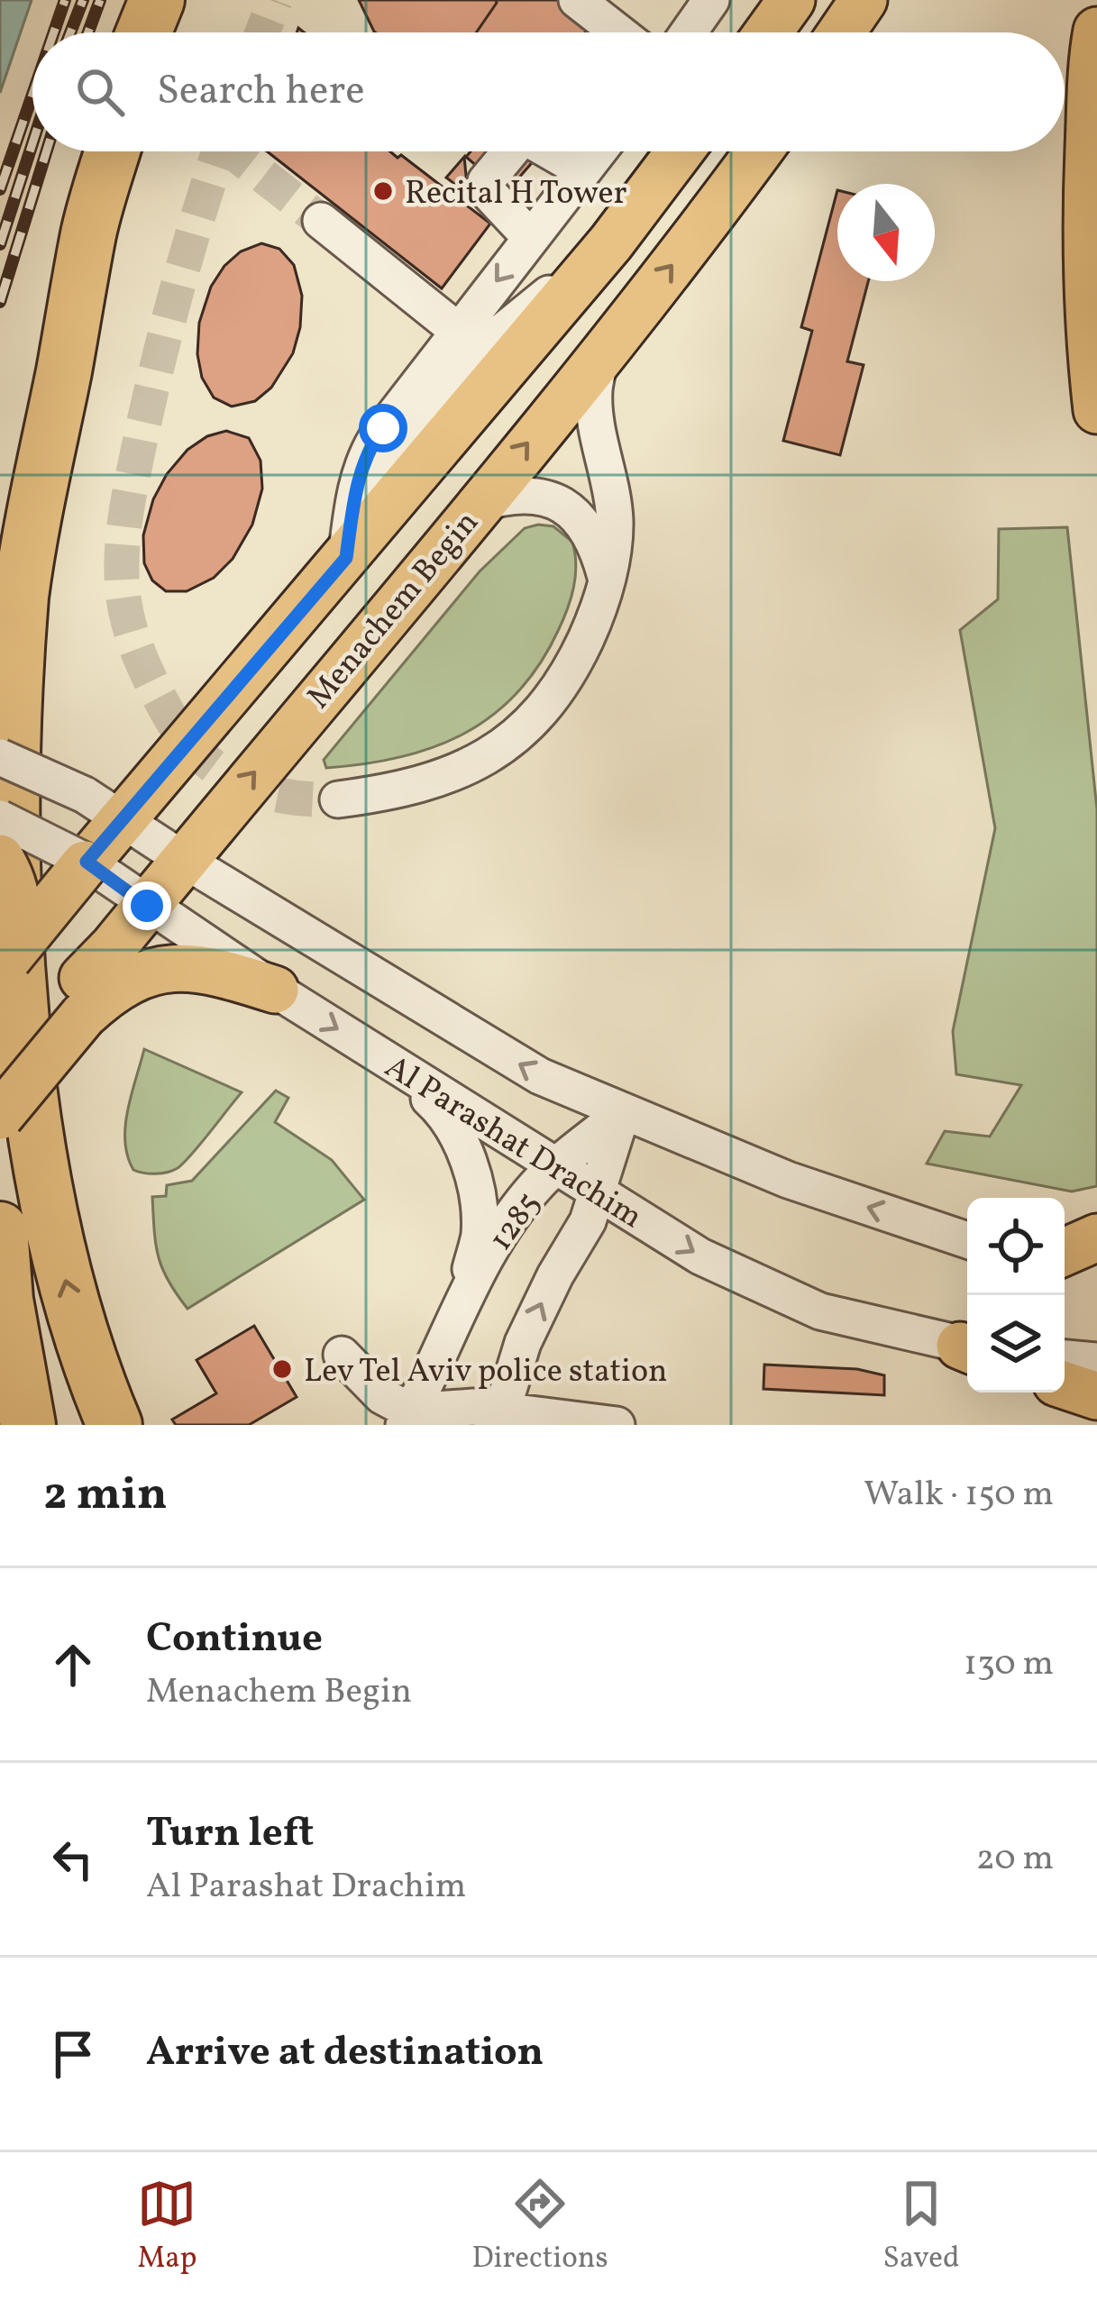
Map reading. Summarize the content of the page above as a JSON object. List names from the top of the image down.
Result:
{
  "streets": {
    "main road": ["Menachem Begin"],
    "street": ["Al Parashat Drachim", "1285"]
  },
  "crossings": [
    ["Menachem Begin", "Al Parashat Drachim"],
    ["Al Parashat Drachim", "1285"]
  ],
  "places": ["Recital H Tower", "Lev Tel Aviv police station"],
  "north": "bottom",
  "page": {
    "search": "Search here",
    "heading": ["2 min", "Walk · 150 m"],
    "list": [
      ["Continue", "Menachem Begin", "130 m"],
      ["Turn left", "Al Parashat Drachim", "20 m"],
      "Arrive at destination"
    ],
    "nav": ["Map", "Directions", "Saved"]
  }
}
